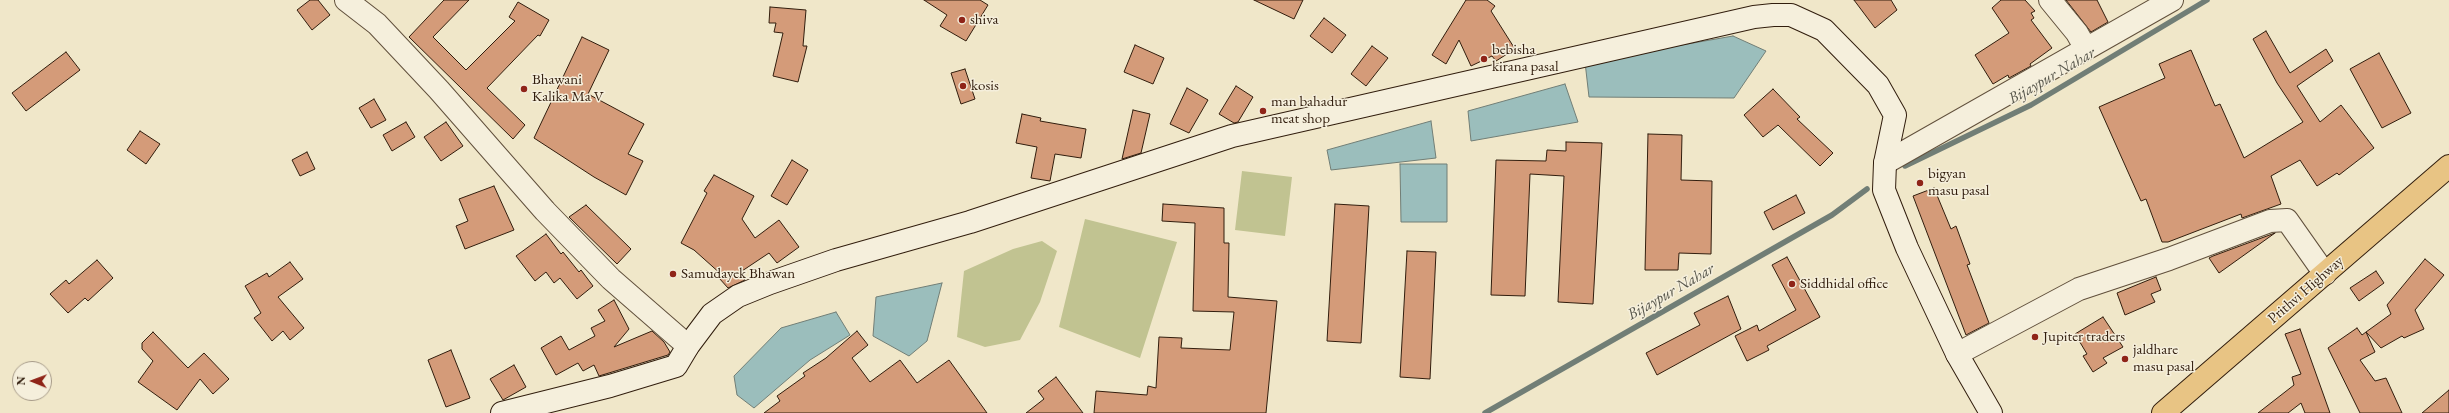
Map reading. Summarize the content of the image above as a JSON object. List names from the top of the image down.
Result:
{
  "streets": {
    "highway": ["Prithvi Highway"]
  },
  "water": ["Bijaypur Nahar"],
  "places": [
    "shiva",
    "bebisha kirana pasal",
    "kosis",
    "Bhawani Kalika Ma V",
    "man bahadur meat shop",
    "bigyan masu pasal",
    "Samudayek Bhawan",
    "Siddhidal office",
    "Jupiter traders",
    "jaldhare masu pasal"
  ],
  "north": "left"
}
